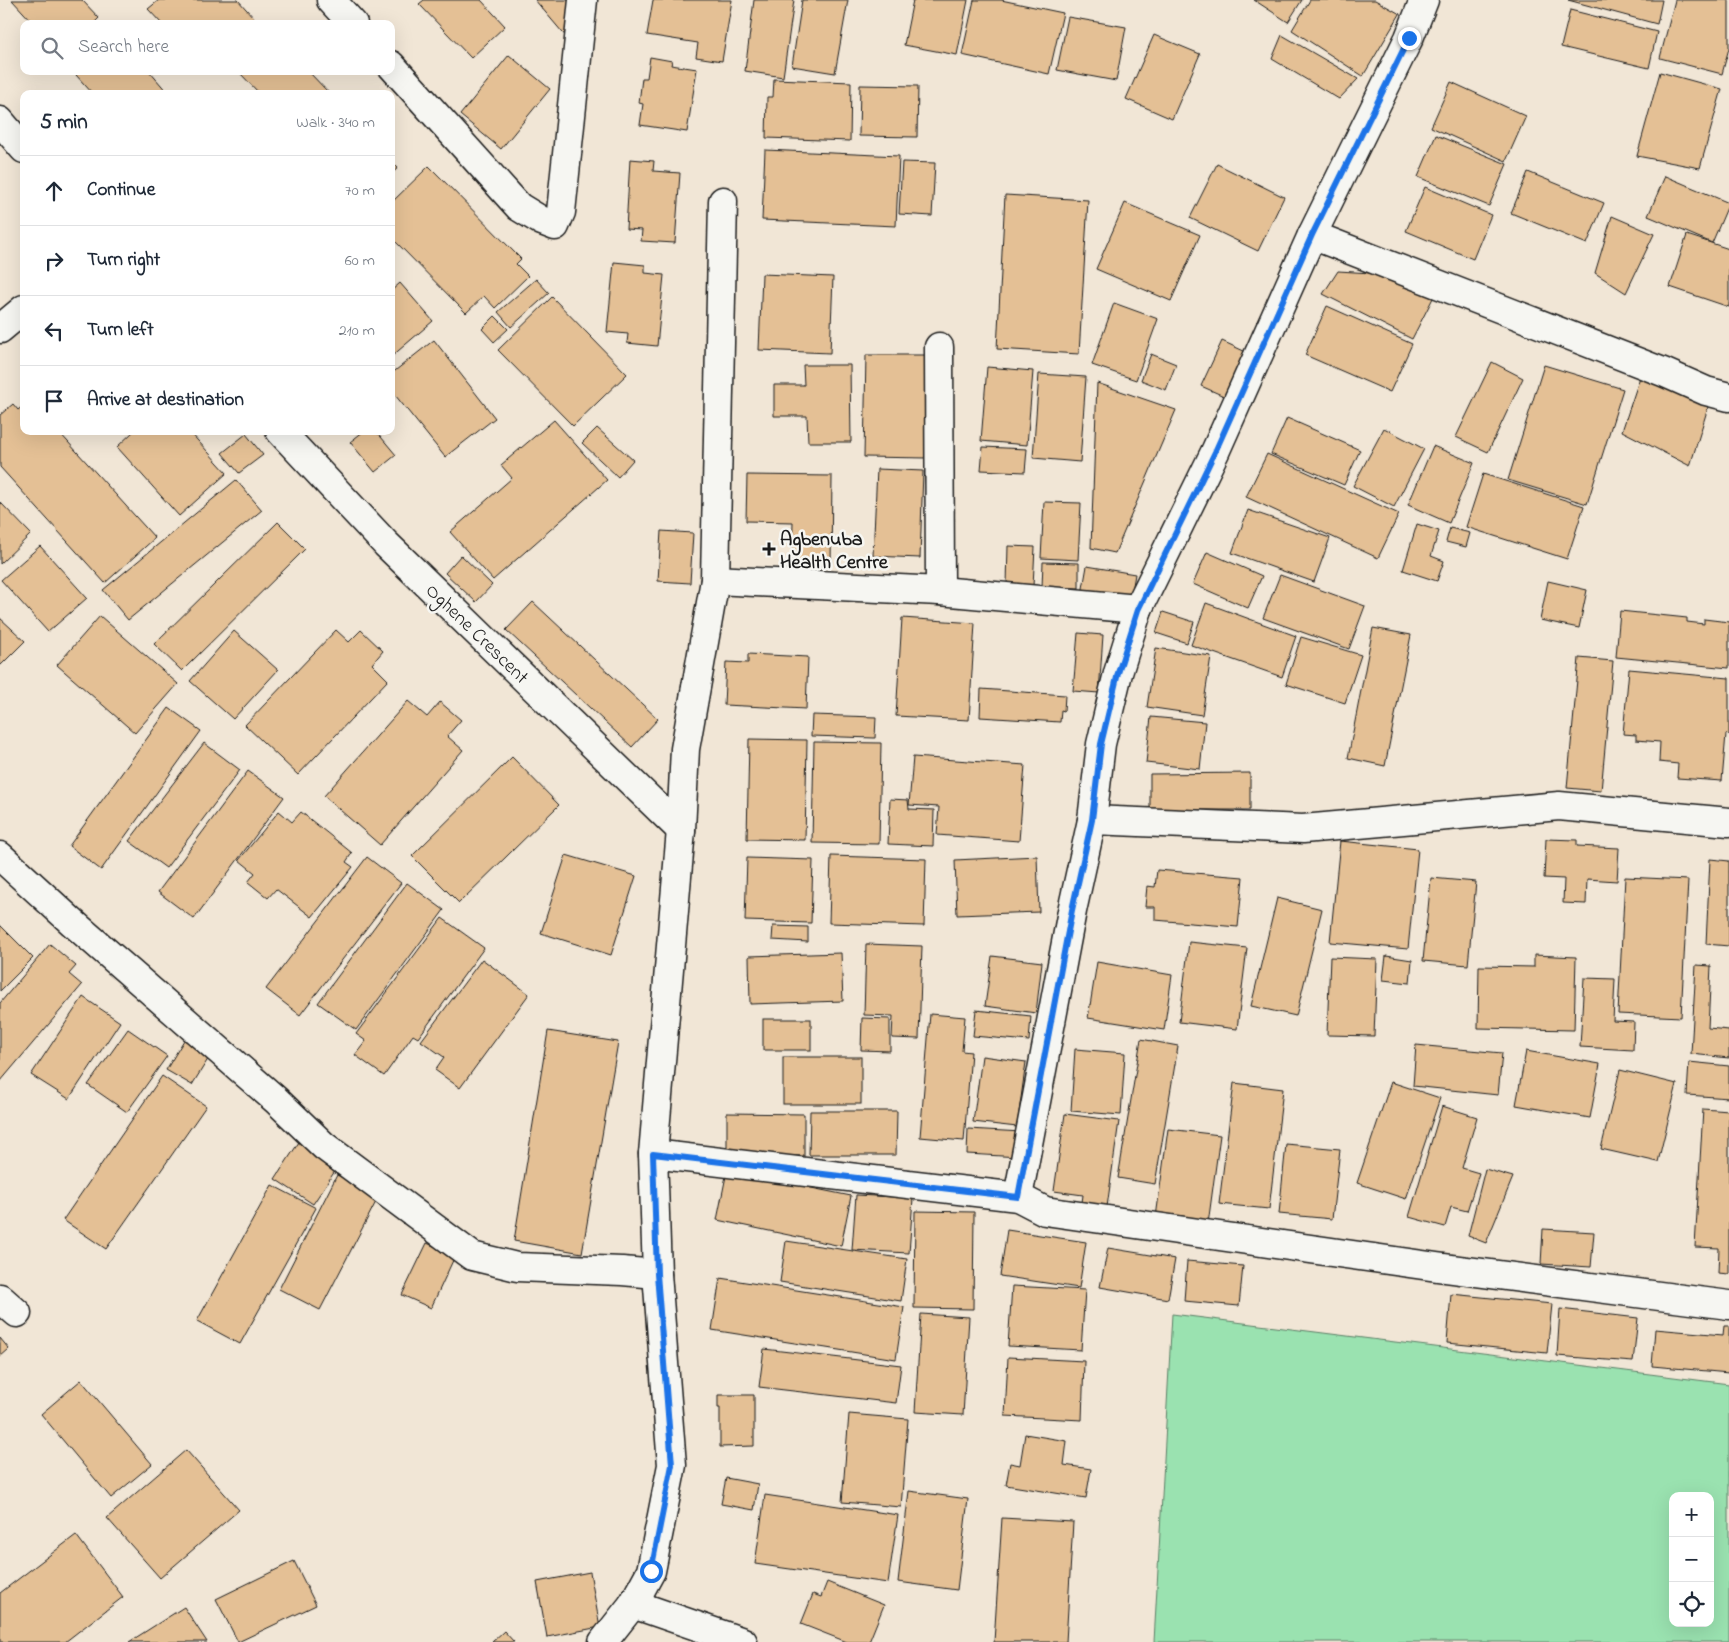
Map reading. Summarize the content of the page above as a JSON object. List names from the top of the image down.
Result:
{
  "streets": {
    "street": ["Oghene Crescent"]
  },
  "places": {
    "health": ["Agbenuba Health Centre"]
  },
  "page": {
    "search": "Search here",
    "heading": ["5 min", "Walk · 340 m"],
    "list": [
      ["Continue", "70 m"],
      ["Turn right", "60 m"],
      ["Turn left", "210 m"],
      "Arrive at destination"
    ],
    "map_buttons": ["+", "−"]
  }
}
